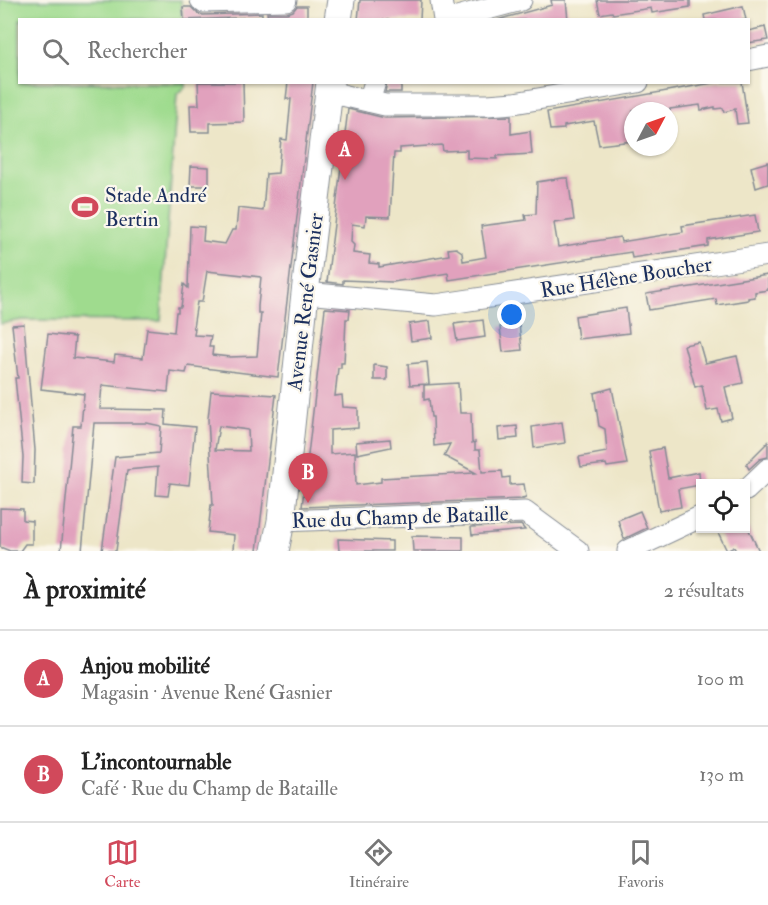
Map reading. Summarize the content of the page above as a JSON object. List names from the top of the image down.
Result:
{
  "streets": {
    "main road": ["Avenue René Gasnier"],
    "street": ["Rue Hélène Boucher", "Rue du Champ de Bataille"]
  },
  "crossings": [
    ["Rue Hélène Boucher", "Avenue René Gasnier"],
    ["Avenue René Gasnier", "Rue du Champ de Bataille"]
  ],
  "places": {
    "sports": ["Stade André Bertin"]
  },
  "north": "top right",
  "page": {
    "search": "Rechercher",
    "pins": ["A", "B"],
    "heading": ["À proximité", "2 résultats"],
    "list": [
      {
        "mark": "A",
        "name": "Anjou mobilité",
        "note": "Magasin · Avenue René Gasnier",
        "value": "100 m"
      },
      {
        "mark": "B",
        "name": "L'incontournable",
        "note": "Café · Rue du Champ de Bataille",
        "value": "130 m"
      }
    ],
    "nav": ["Carte", "Itinéraire", "Favoris"]
  }
}
